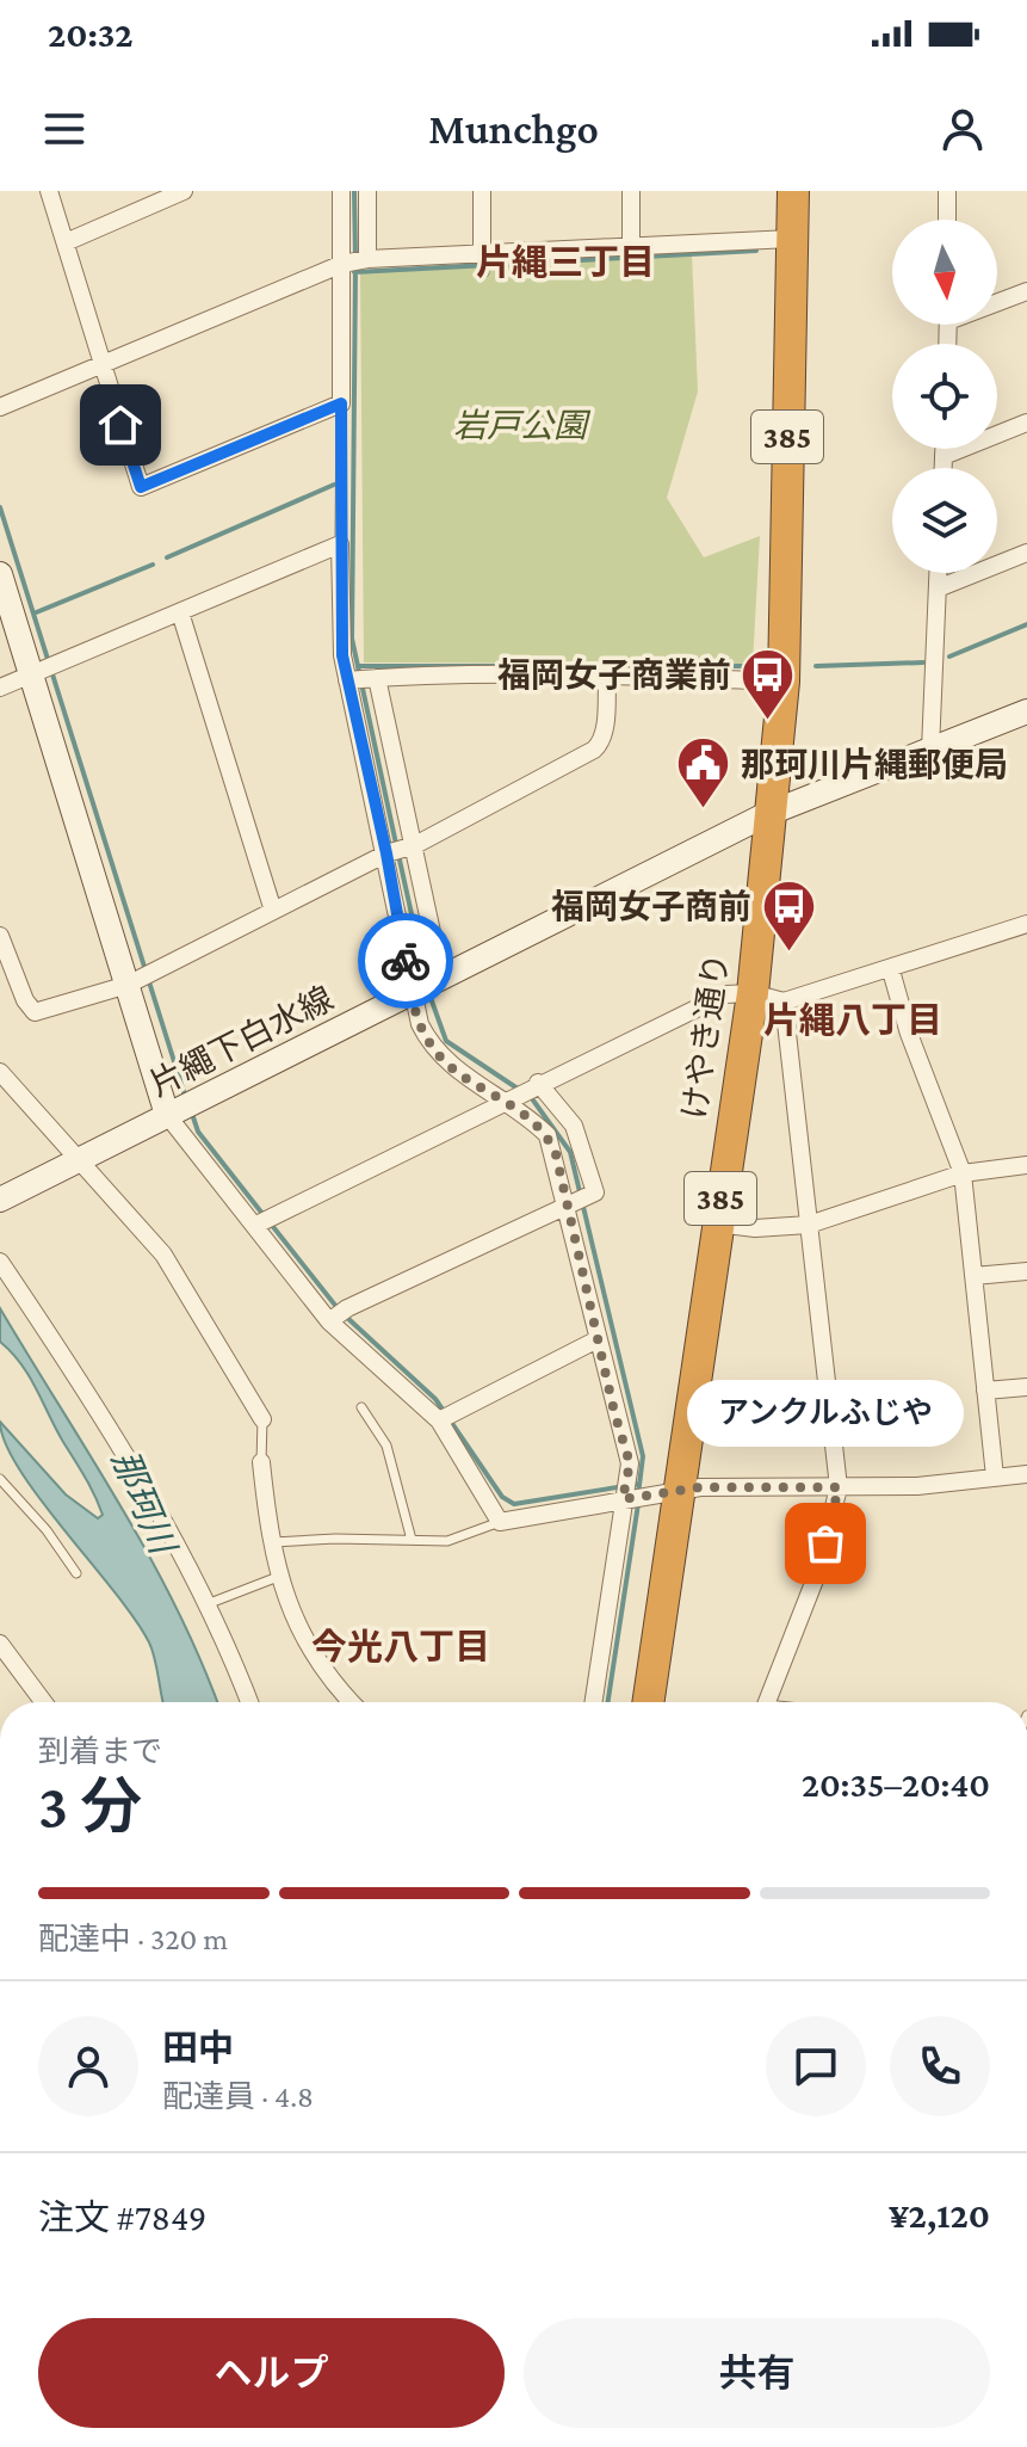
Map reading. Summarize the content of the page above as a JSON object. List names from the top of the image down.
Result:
{
  "streets": {
    "highway": ["385", "けやき通り"],
    "main road": ["片繩下白水線"]
  },
  "crossings": [
    ["けやき通り", "片繩下白水線"]
  ],
  "districts": ["片縄三丁目", "片縄八丁目", "今光八丁目"],
  "water": ["那珂川"],
  "parks": ["岩戸公園"],
  "places": {
    "bus stop": ["福岡女子商業前", "福岡女子商前"],
    "public building": ["那珂川片縄郵便局"],
    "other": ["アンクルふじや"]
  },
  "north": "bottom",
  "page": {
    "status": "20:32",
    "header": "Munchgo",
    "bubble": "アンクルふじや",
    "heading": ["3 分", "到着まで", "20:35–20:40"],
    "panel": [
      "田中",
      "配達員 · 4.8",
      "注文 #7849",
      "¥2,120"
    ],
    "bar": "配達中 · 320 m",
    "buttons": ["ヘルプ", "共有"]
  }
}
